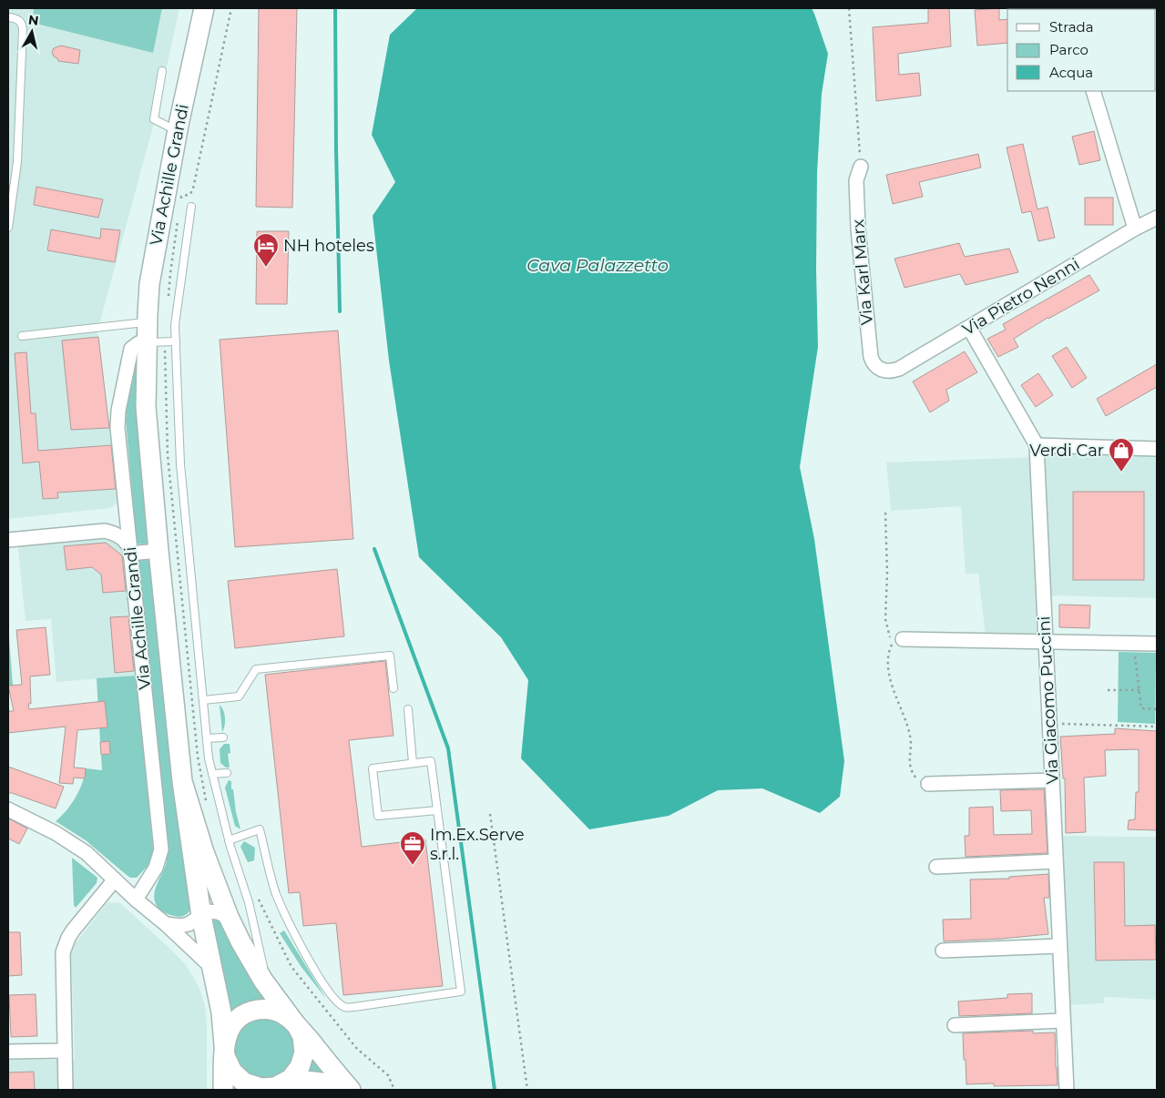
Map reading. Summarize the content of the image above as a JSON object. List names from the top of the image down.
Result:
{
  "streets": {
    "main road": ["Via Achille Grandi"],
    "street": ["Via Karl Marx", "Via Pietro Nenni", "Via Giacomo Puccini"]
  },
  "crossings": [
    ["Via Karl Marx", "Via Pietro Nenni"],
    ["Via Pietro Nenni", "Via Giacomo Puccini"]
  ],
  "water": ["Cava Palazzetto"],
  "places": {
    "hotel": ["NH hoteles"],
    "shop": ["Verdi Car"],
    "office": ["Im.Ex.Serve s.r.l."]
  },
  "legend": ["Strada", "Parco", "Acqua"],
  "north": "top"
}
